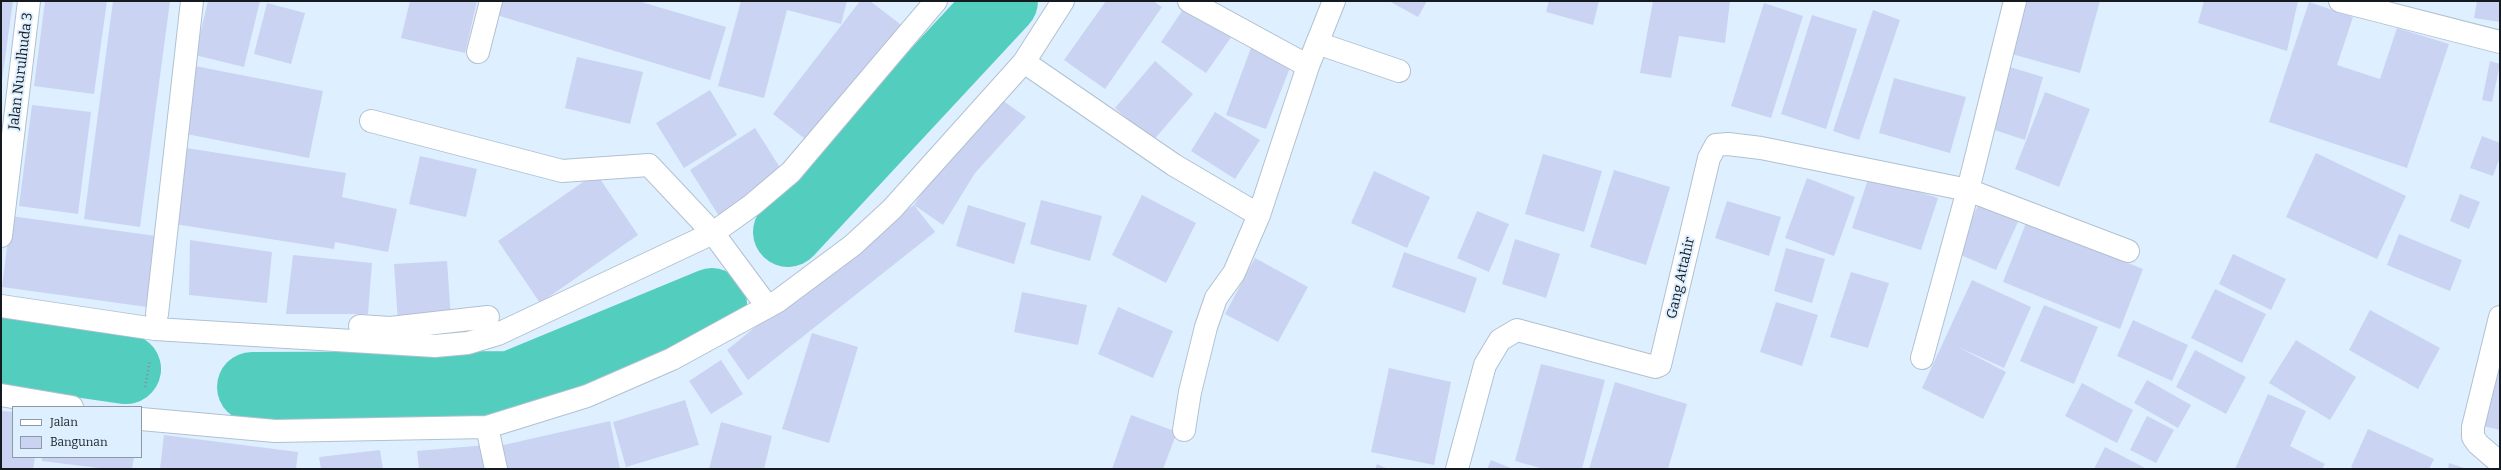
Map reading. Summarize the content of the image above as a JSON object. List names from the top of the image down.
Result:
{
  "streets": {
    "street": ["Jalan Nurulhuda 3", "Gang Attahir"]
  },
  "legend": ["Jalan", "Bangunan"]
}
